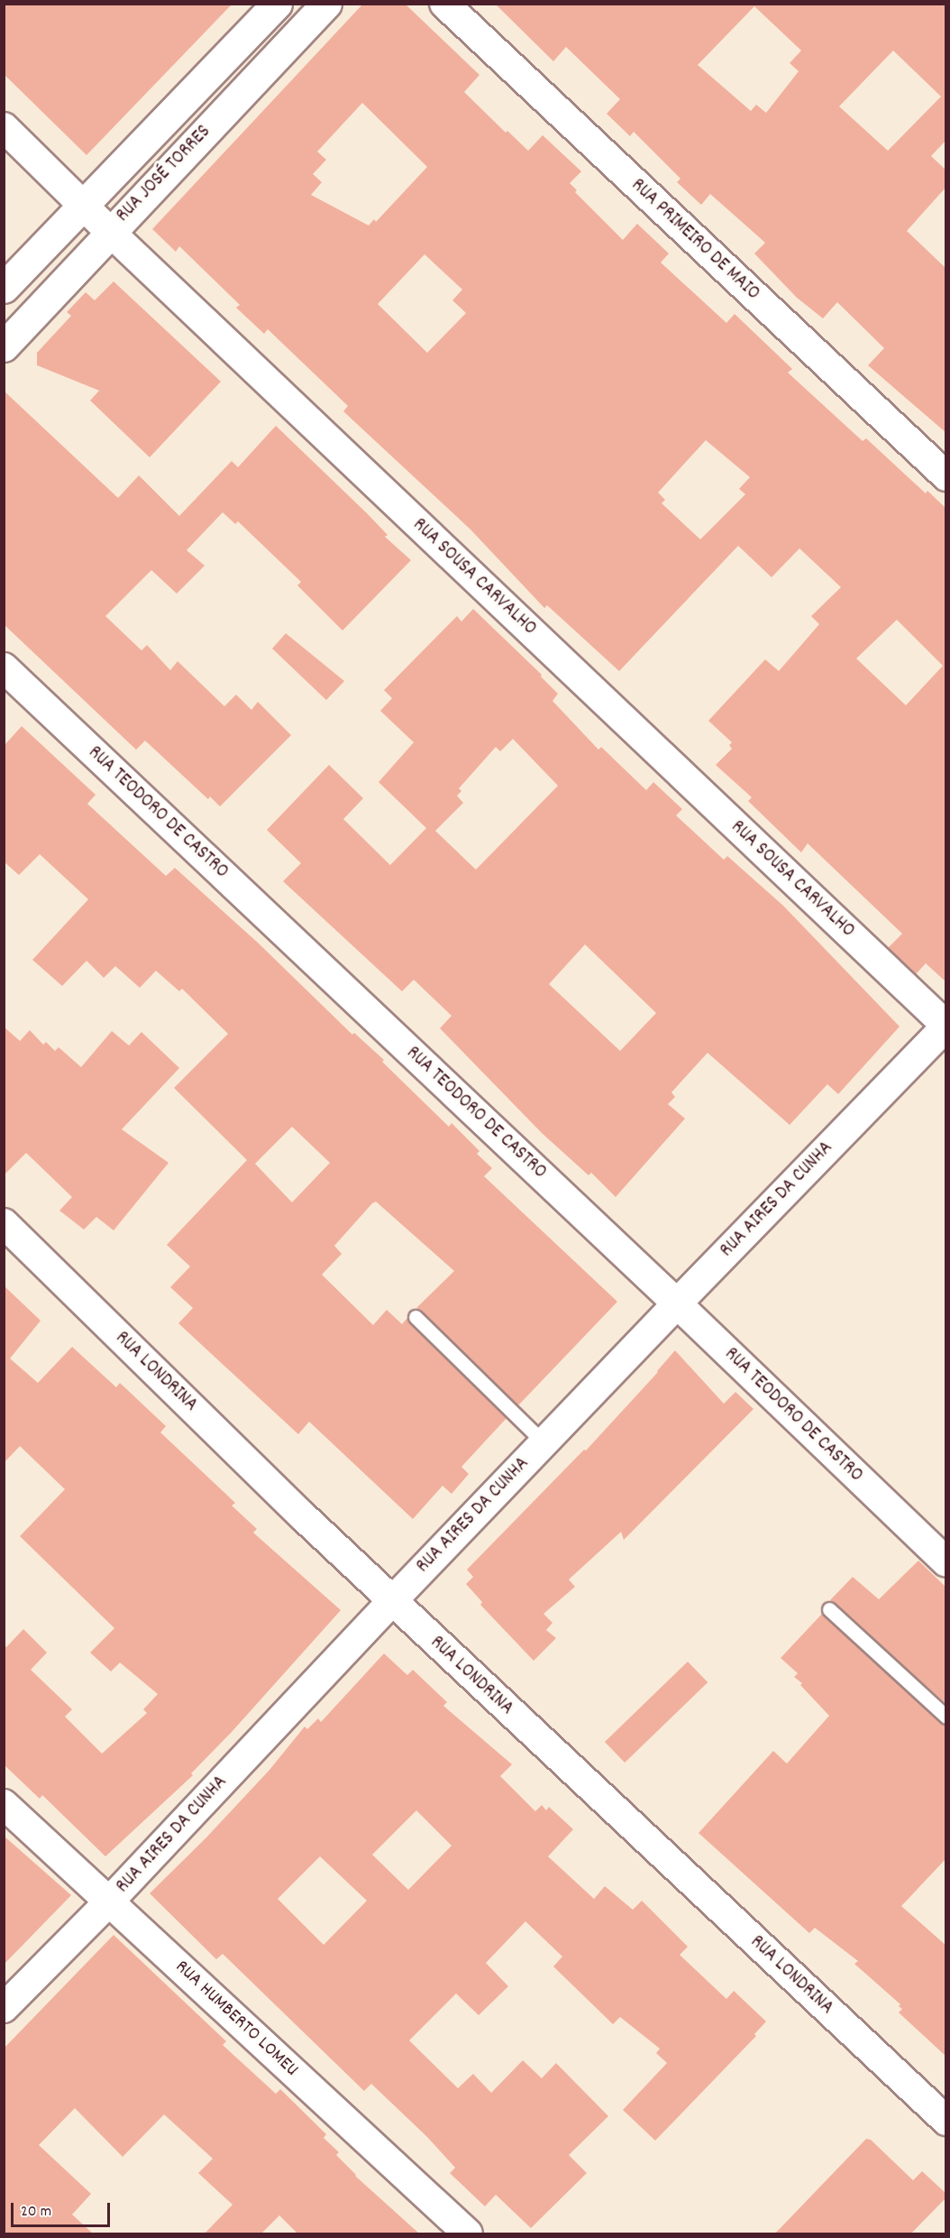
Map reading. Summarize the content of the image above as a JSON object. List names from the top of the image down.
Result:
{
  "streets": {
    "street": [
      "RUA JOSÉ TORRES",
      "RUA PRIMEIRO DE MAIO",
      "RUA SOUSA CARVALHO",
      "RUA TEODORO DE CASTRO",
      "RUA AIRES DA CUNHA",
      "RUA LONDRINA",
      "RUA HUMBERTO LOMEU"
    ]
  },
  "crossings": [
    ["RUA JOSÉ TORRES", "RUA SOUSA CARVALHO"],
    ["RUA SOUSA CARVALHO", "RUA AIRES DA CUNHA"],
    ["RUA TEODORO DE CASTRO", "RUA AIRES DA CUNHA"],
    ["RUA AIRES DA CUNHA", "RUA LONDRINA"],
    ["RUA AIRES DA CUNHA", "RUA HUMBERTO LOMEU"]
  ],
  "scale_bar": "20 m"
}
